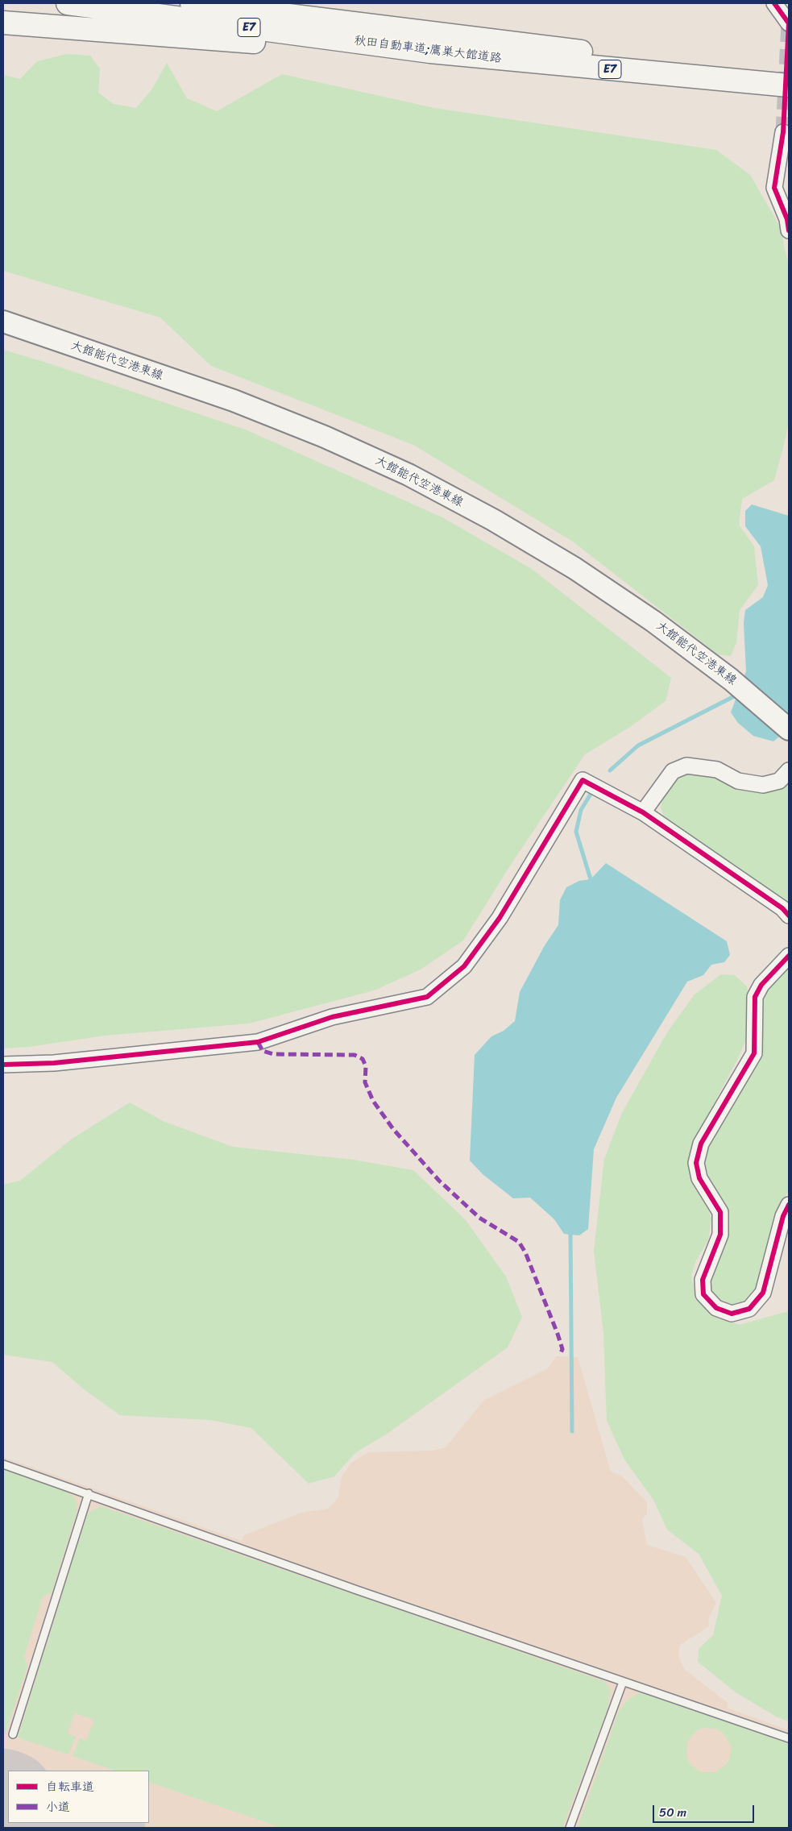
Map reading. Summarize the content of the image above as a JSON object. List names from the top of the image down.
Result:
{
  "streets": {
    "highway": ["E7", "秋田自動車道;鷹巣大館道路"],
    "main road": ["大館能代空港東線"]
  },
  "legend": ["自転車道", "小道"],
  "scale_bar": "50 m"
}
